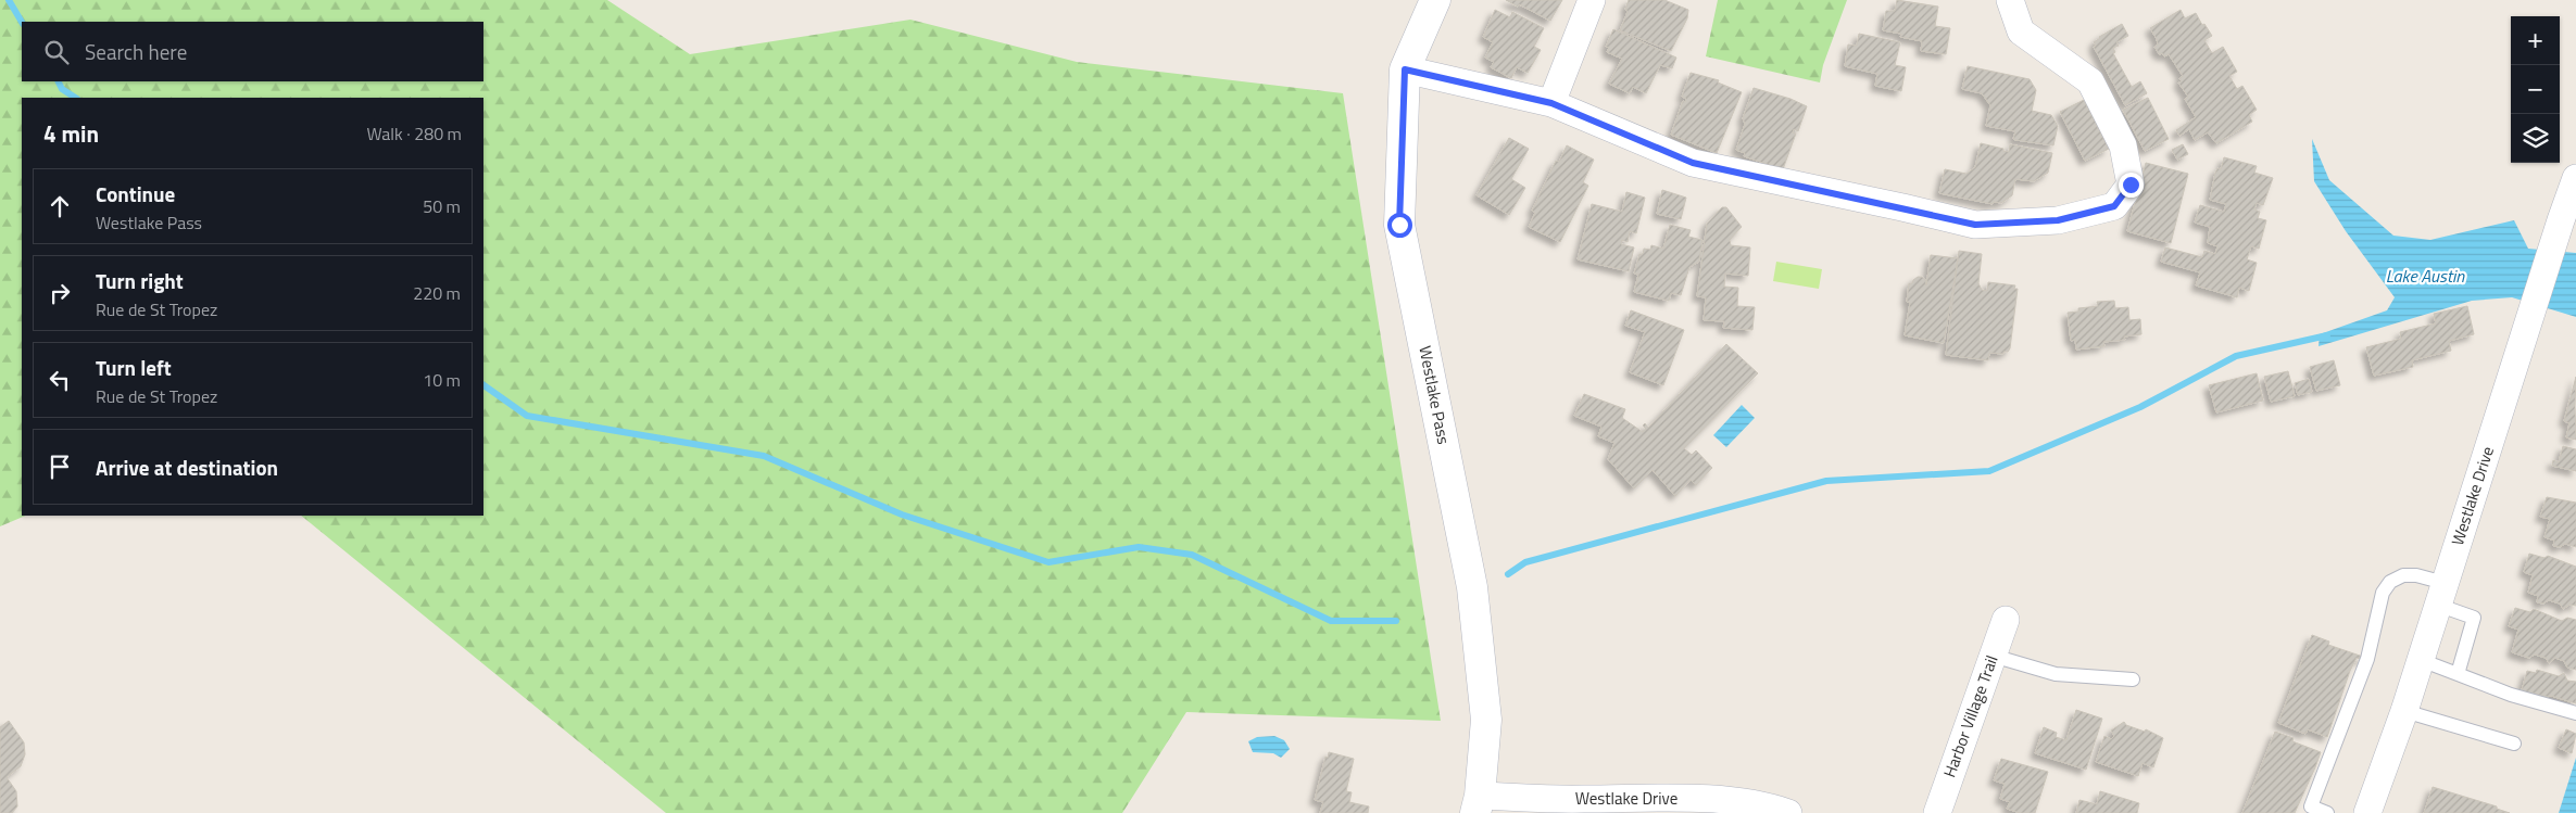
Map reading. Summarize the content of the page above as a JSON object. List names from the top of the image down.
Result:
{
  "streets": {
    "street": ["Westlake Pass", "Westlake Drive", "Harbor Village Trail"]
  },
  "crossings": [
    ["Westlake Pass", "Westlake Drive"]
  ],
  "water": ["Lake Austin"],
  "page": {
    "map_buttons": ["+", "−"],
    "search": "Search here",
    "heading": ["4 min", "Walk · 280 m"],
    "list": [
      ["Continue", "Westlake Pass", "50 m"],
      ["Turn right", "Rue de St Tropez", "220 m"],
      ["Turn left", "Rue de St Tropez", "10 m"],
      "Arrive at destination"
    ]
  }
}
